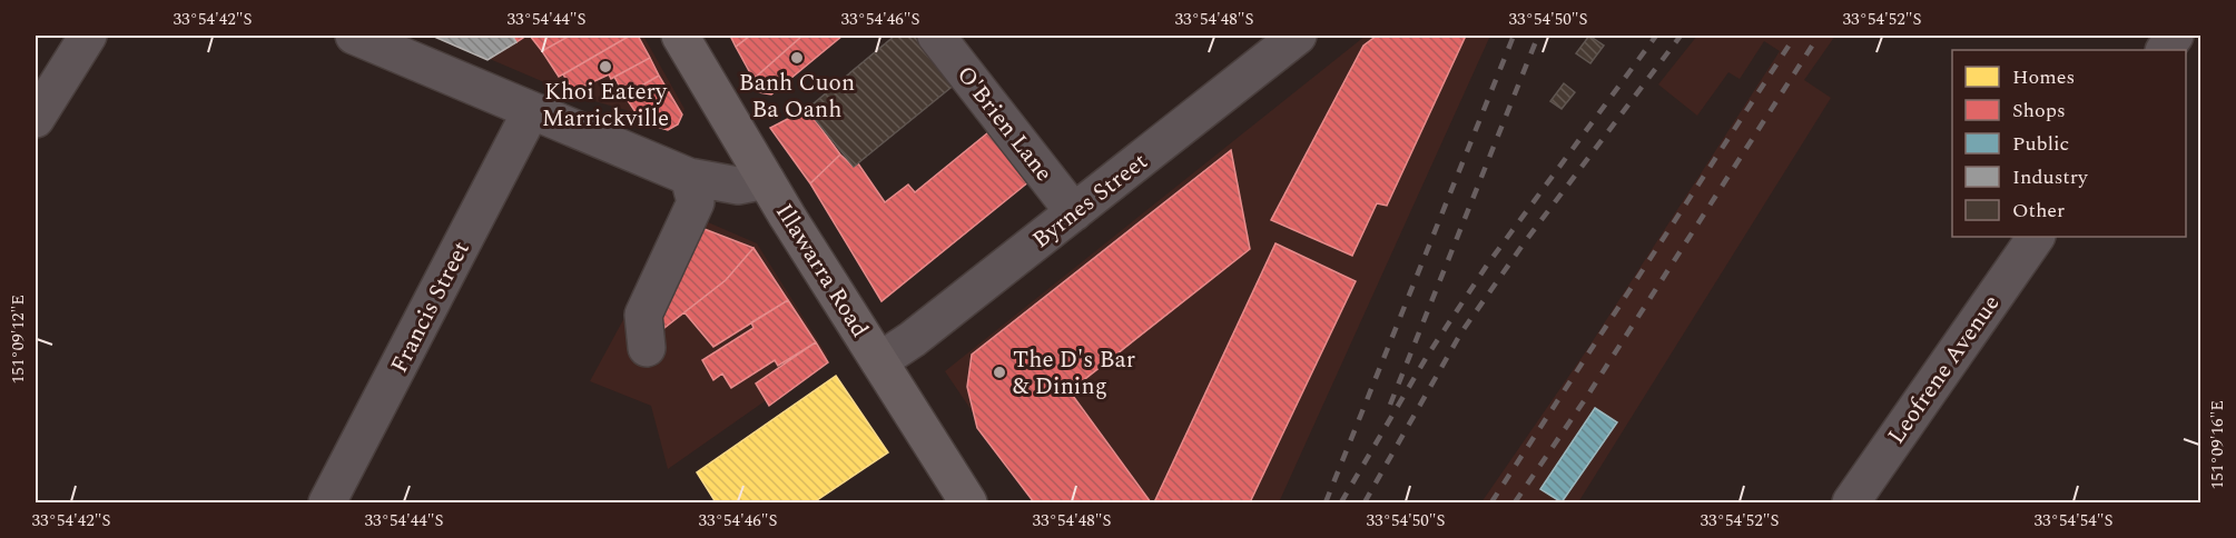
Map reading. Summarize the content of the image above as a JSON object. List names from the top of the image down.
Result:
{
  "streets": {
    "main road": ["Illawarra Road"],
    "street": [
      "O'Brien Lane",
      "Byrnes Street",
      "Francis Street",
      "Leofrene Avenue"
    ]
  },
  "crossings": [
    ["O'Brien Lane", "Byrnes Street"],
    ["Byrnes Street", "Illawarra Road"]
  ],
  "places": ["Banh Cuon Ba Oanh", "Khoi Eatery Marrickville", "The D's Bar & Dining"],
  "legend": [
    "Homes",
    "Shops",
    "Public",
    "Industry",
    "Other"
  ],
  "coordinates": [
    "33°54'42\"S",
    "33°54'44\"S",
    "33°54'46\"S",
    "33°54'48\"S",
    "33°54'50\"S",
    "33°54'52\"S",
    "151°09'12\"E",
    "151°09'16\"E",
    "33°54'54\"S"
  ]
}
